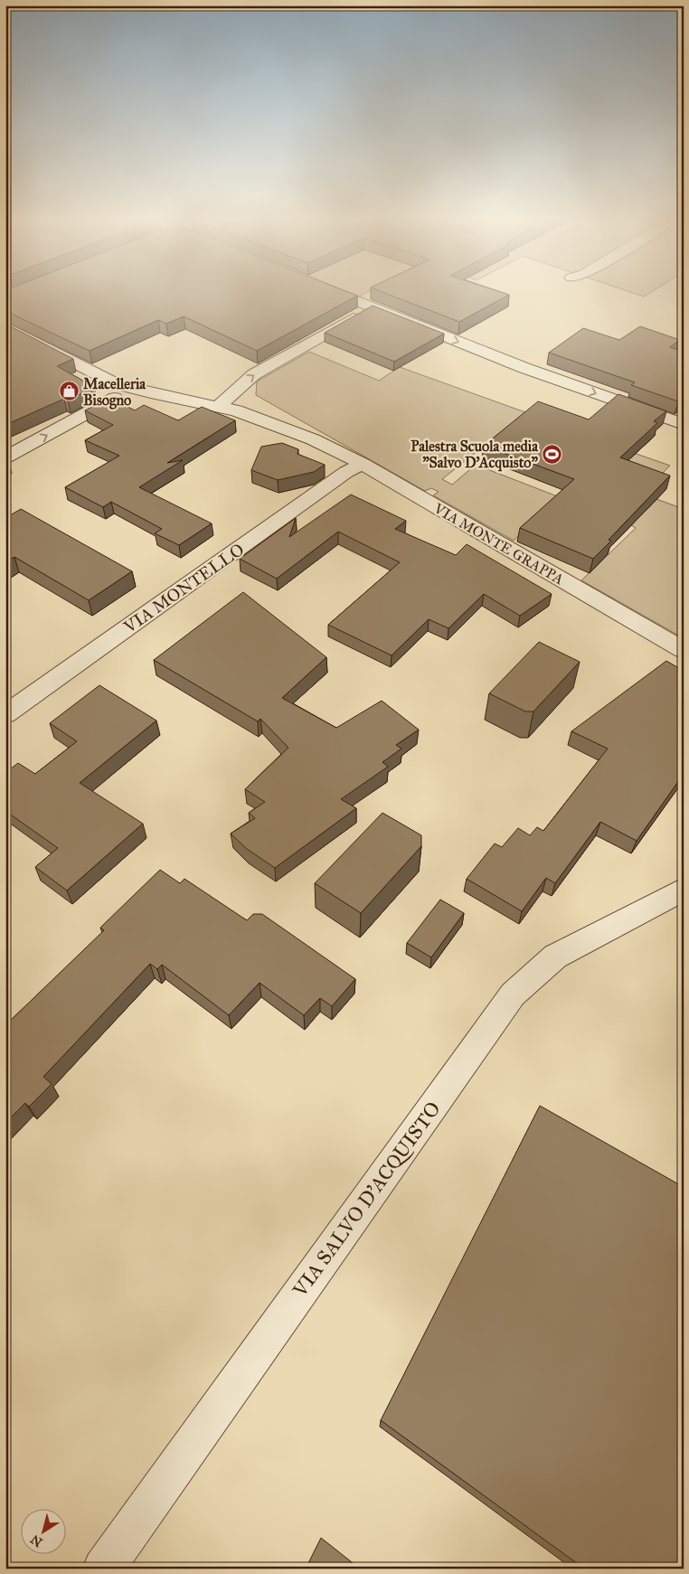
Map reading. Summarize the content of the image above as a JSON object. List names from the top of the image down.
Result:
{
  "streets": {
    "street": ["VIA MONTE GRAPPA", "VIA MONTELLO", "VIA SALVO D'ACQUISTO"]
  },
  "crossings": [
    ["VIA MONTE GRAPPA", "VIA MONTELLO"]
  ],
  "places": {
    "shop": ["Macelleria Bisogno"],
    "sports": ["Palestra Scuola media \"Salvo D'Acquisto\""]
  },
  "north": "bottom left"
}
